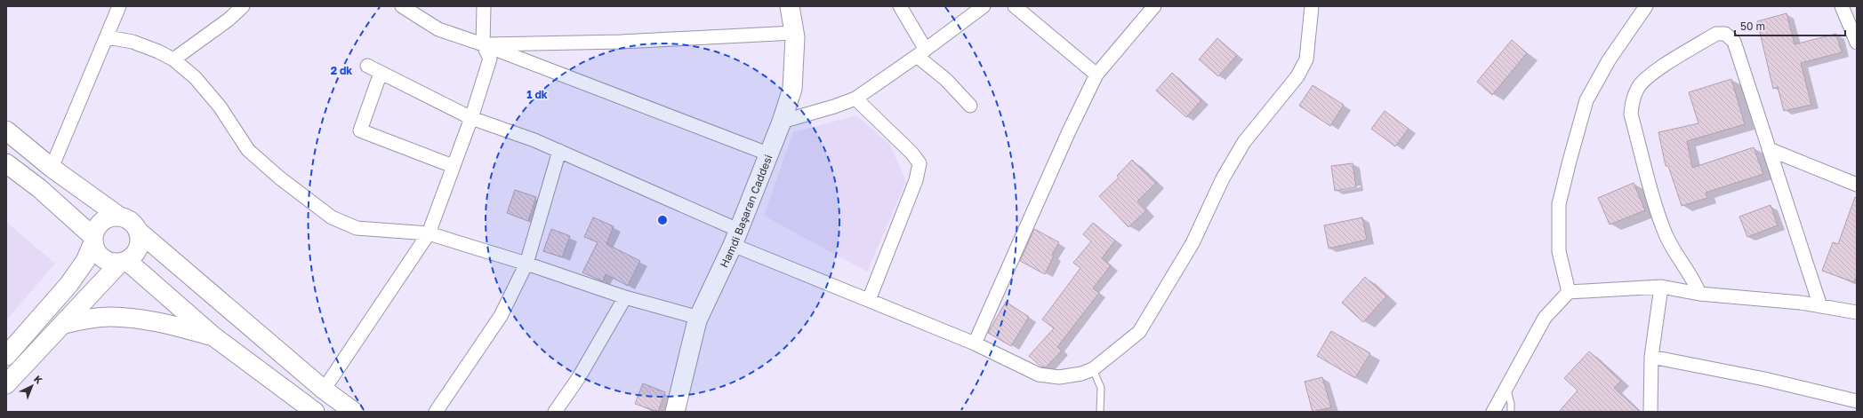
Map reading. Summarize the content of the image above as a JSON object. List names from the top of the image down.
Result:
{
  "streets": {
    "main road": ["Hamdi Başaran Caddesi"]
  },
  "scale_bar": "50 m",
  "north": "top right",
  "rings": ["2 dk", "1 dk"]
}
